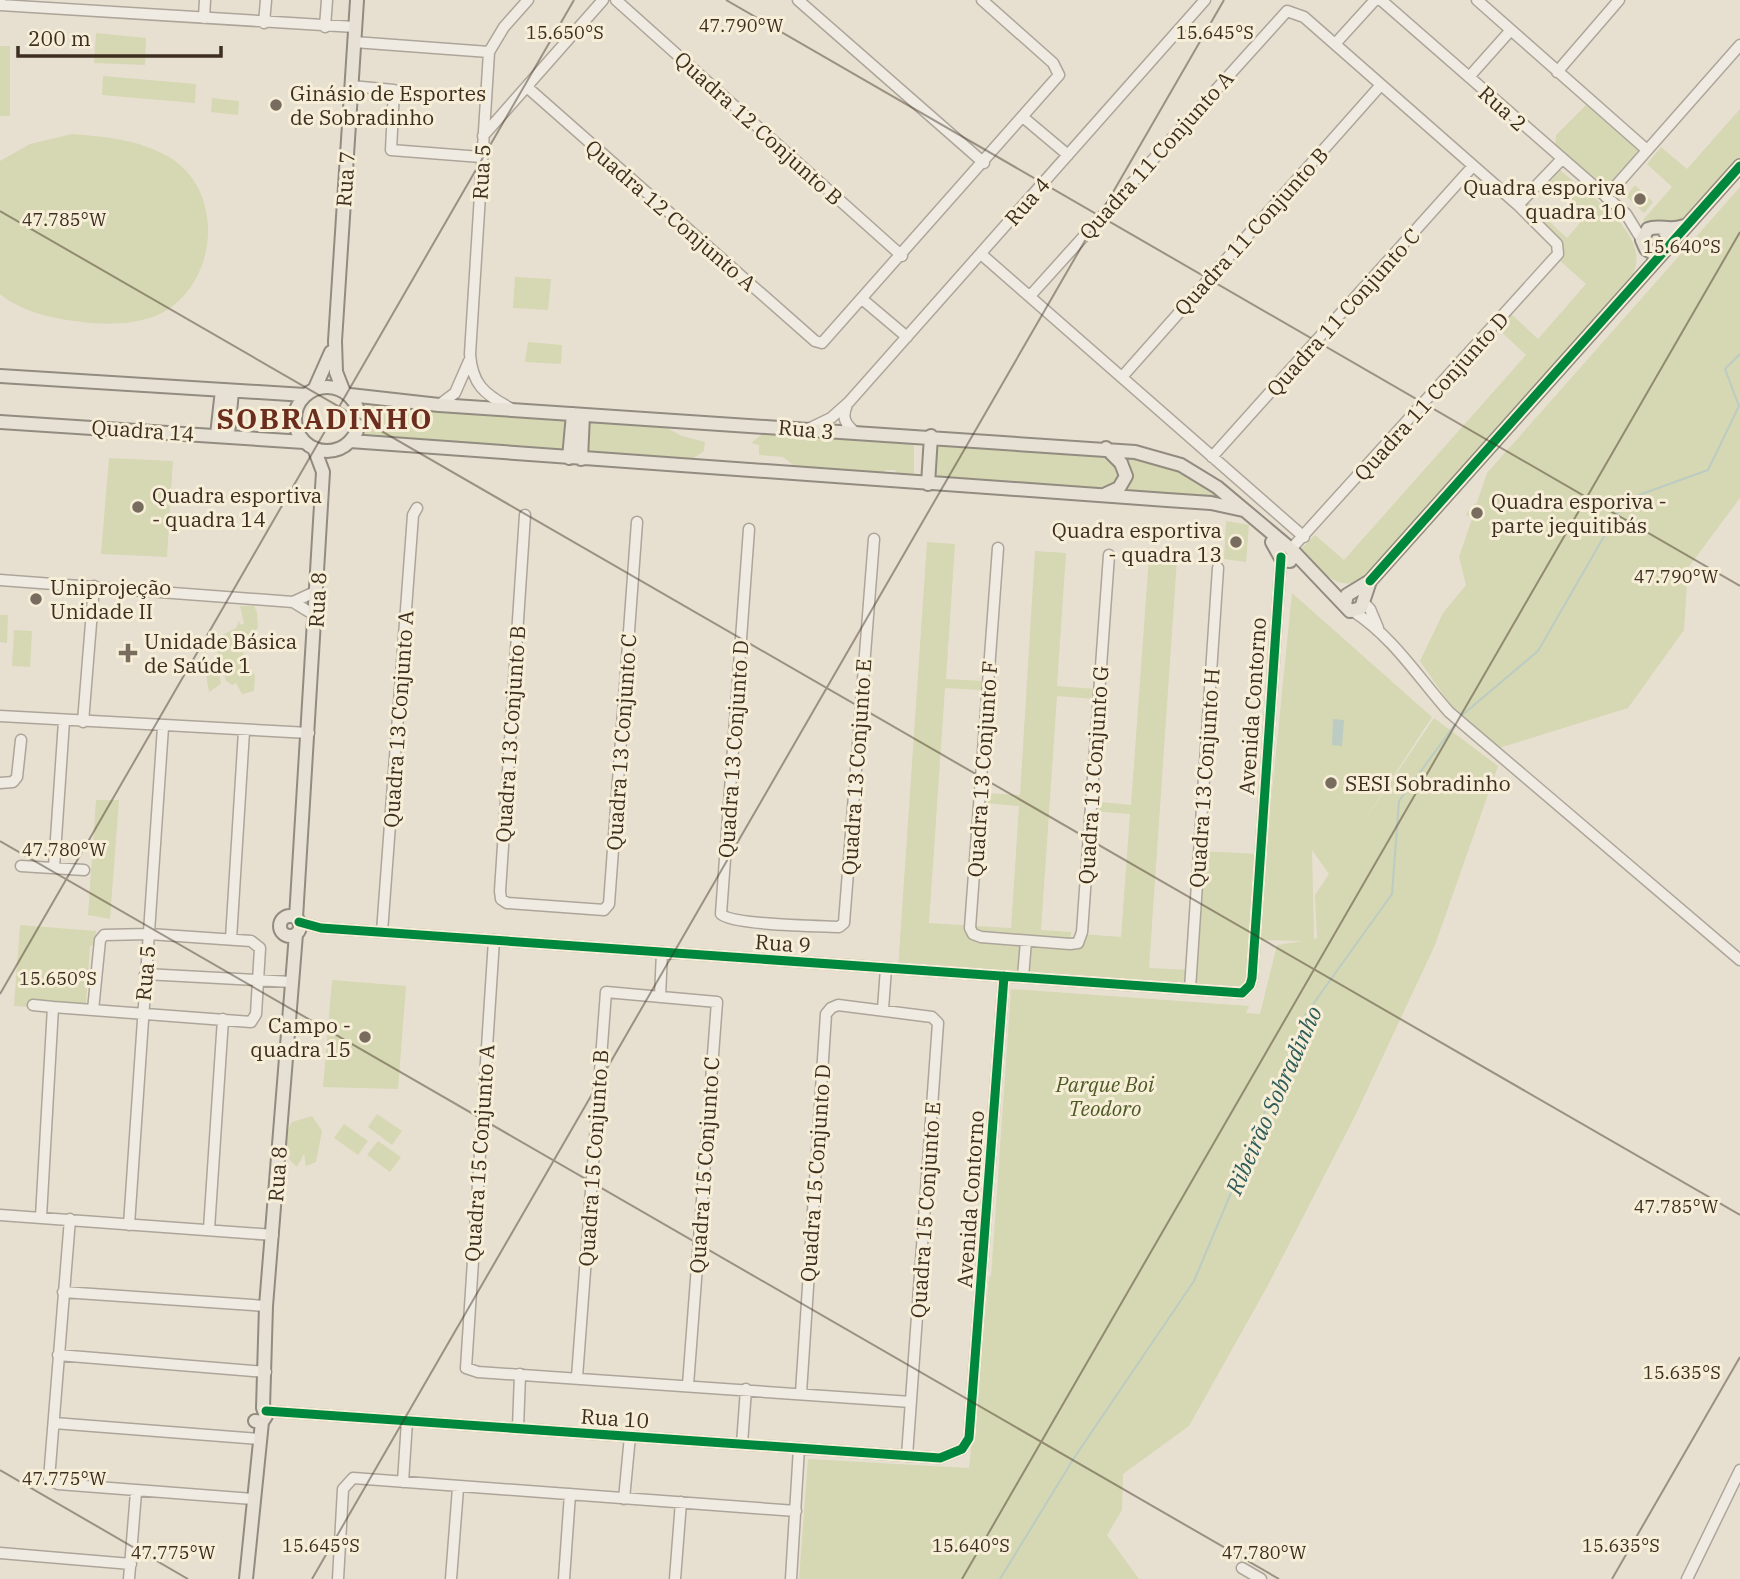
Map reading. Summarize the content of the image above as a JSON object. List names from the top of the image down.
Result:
{
  "streets": {
    "main road": [
      "Rua 7",
      "Rua 3",
      "Quadra 14",
      "Rua 8"
    ],
    "street": [
      "Rua 2",
      "Quadra 12 Conjunto B",
      "Quadra 11 Conjunto A",
      "Rua 5",
      "Rua 4",
      "Quadra 12 Conjunto A",
      "Quadra 11 Conjunto B",
      "Quadra 11 Conjunto C",
      "Quadra 11 Conjunto D",
      "Avenida Contorno",
      "Quadra 13 Conjunto A",
      "Quadra 13 Conjunto B",
      "Quadra 13 Conjunto C",
      "Quadra 13 Conjunto D",
      "Quadra 13 Conjunto E",
      "Quadra 13 Conjunto F",
      "Quadra 13 Conjunto G",
      "Quadra 13 Conjunto H",
      "Rua 9",
      "Quadra 15 Conjunto A",
      "Quadra 15 Conjunto B",
      "Quadra 15 Conjunto C",
      "Quadra 15 Conjunto D",
      "Quadra 15 Conjunto E",
      "Rua 10"
    ]
  },
  "crossings": [
    ["Rua 7", "Rua 3"],
    ["Rua 7", "Quadra 14"],
    ["Rua 7", "Rua 8"],
    ["Rua 4", "Rua 3"],
    ["Quadra 11 Conjunto D", "Rua 3"],
    ["Quadra 11 Conjunto D", "Avenida Contorno"],
    ["Rua 3", "Quadra 14"],
    ["Rua 3", "Rua 8"],
    ["Rua 3", "Avenida Contorno"],
    ["Quadra 14", "Rua 8"],
    ["Rua 8", "Rua 9"],
    ["Rua 8", "Rua 10"],
    ["Avenida Contorno", "Rua 9"],
    ["Avenida Contorno", "Rua 10"],
    ["Quadra 13 Conjunto A", "Rua 9"],
    ["Quadra 13 Conjunto B", "Quadra 13 Conjunto C"],
    ["Quadra 13 Conjunto D", "Quadra 13 Conjunto E"],
    ["Quadra 13 Conjunto F", "Quadra 13 Conjunto G"],
    ["Quadra 13 Conjunto H", "Rua 9"],
    ["Rua 9", "Quadra 15 Conjunto A"],
    ["Quadra 15 Conjunto B", "Quadra 15 Conjunto C"],
    ["Quadra 15 Conjunto D", "Quadra 15 Conjunto E"],
    ["Quadra 15 Conjunto E", "Rua 10"]
  ],
  "districts": ["SOBRADINHO"],
  "water": ["Ribeirão Sobradinho"],
  "parks": ["Parque Boi Teodoro"],
  "places": {
    "other": [
      "Ginásio de Esportes de Sobradinho",
      "Quadra esporiva quadra 10",
      "Quadra esportiva - quadra 14",
      "Quadra esporiva - parte jequitibás",
      "Quadra esportiva - quadra 13",
      "Uniprojeção Unidade II",
      "SESI Sobradinho",
      "Campo - quadra 15"
    ],
    "health": ["Unidade Básica de Saúde 1"]
  },
  "scale_bar": "200 m",
  "coordinates": [
    "47.790°W",
    "15.645°S",
    "15.650°S",
    "47.785°W",
    "15.640°S",
    "47.780°W",
    "15.635°S",
    "47.775°W"
  ]
}
